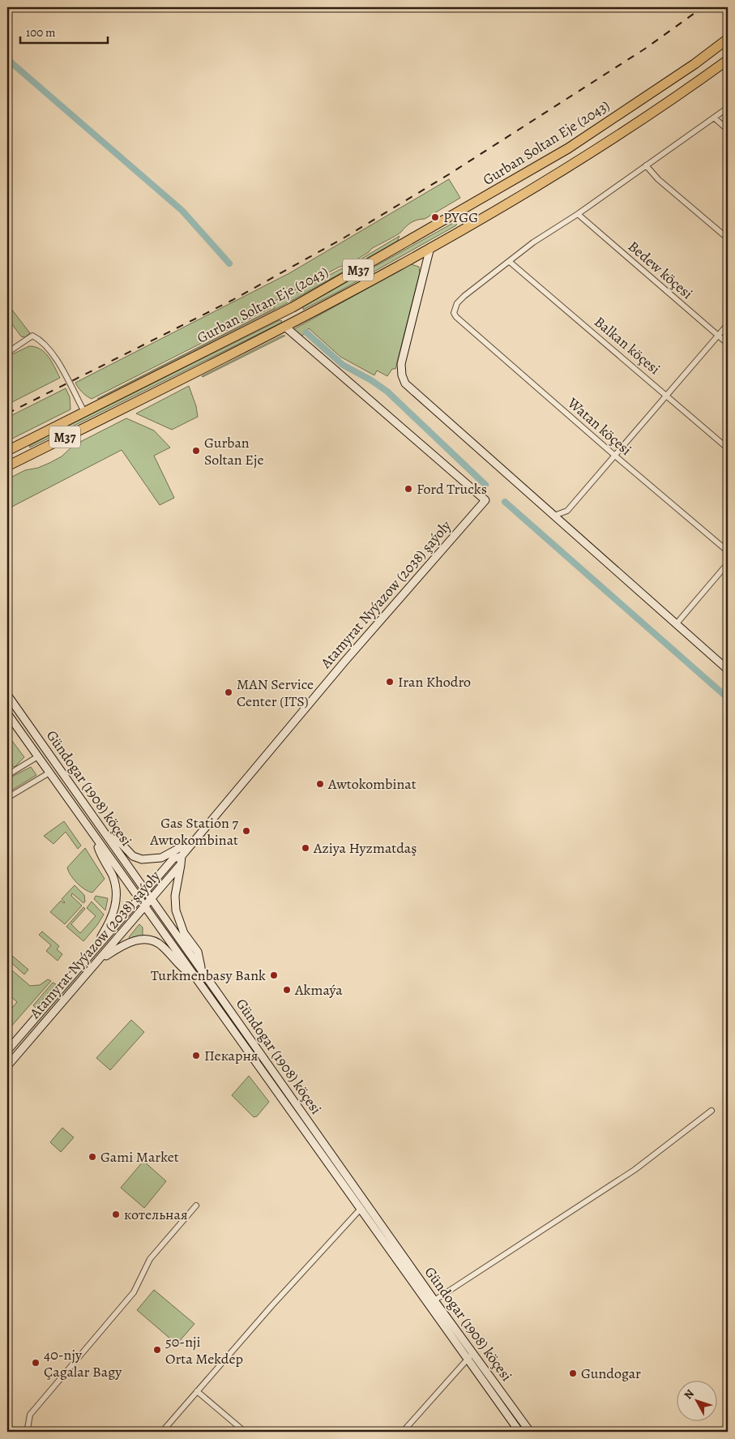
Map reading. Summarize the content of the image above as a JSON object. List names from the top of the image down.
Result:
{
  "streets": {
    "highway": ["Gurban Soltan Eje (2043)", "M37"],
    "main road": ["Atamyrat Nyýazow (2038) şaýoly", "Gündogar (1908) köçesi"],
    "street": ["Bedew köçesi", "Balkan köçesi", "Watan köçesi"]
  },
  "crossings": [
    ["Gurban Soltan Eje (2043)", "Atamyrat Nyýazow (2038) şaýoly"],
    ["Balkan köçesi", "Watan köçesi"],
    ["Atamyrat Nyýazow (2038) şaýoly", "Gündogar (1908) köçesi"]
  ],
  "places": [
    "PYGG",
    "Gurban Soltan Eje",
    "Ford Trucks",
    "Iran Khodro",
    "MAN Service Center (ITS)",
    "Awtokombinat",
    "Gas Station 7 Awtokombinat",
    "Aziya Hyzmatdaş",
    "Turkmenbasy Bank",
    "Аkmaýa",
    "Пекарня",
    "Gami Market",
    "котельная",
    "50-nji Orta Mekdep",
    "40-njy Çagalar Bagy",
    "Gundogar"
  ],
  "scale_bar": "100 m",
  "north": "top left"
}
